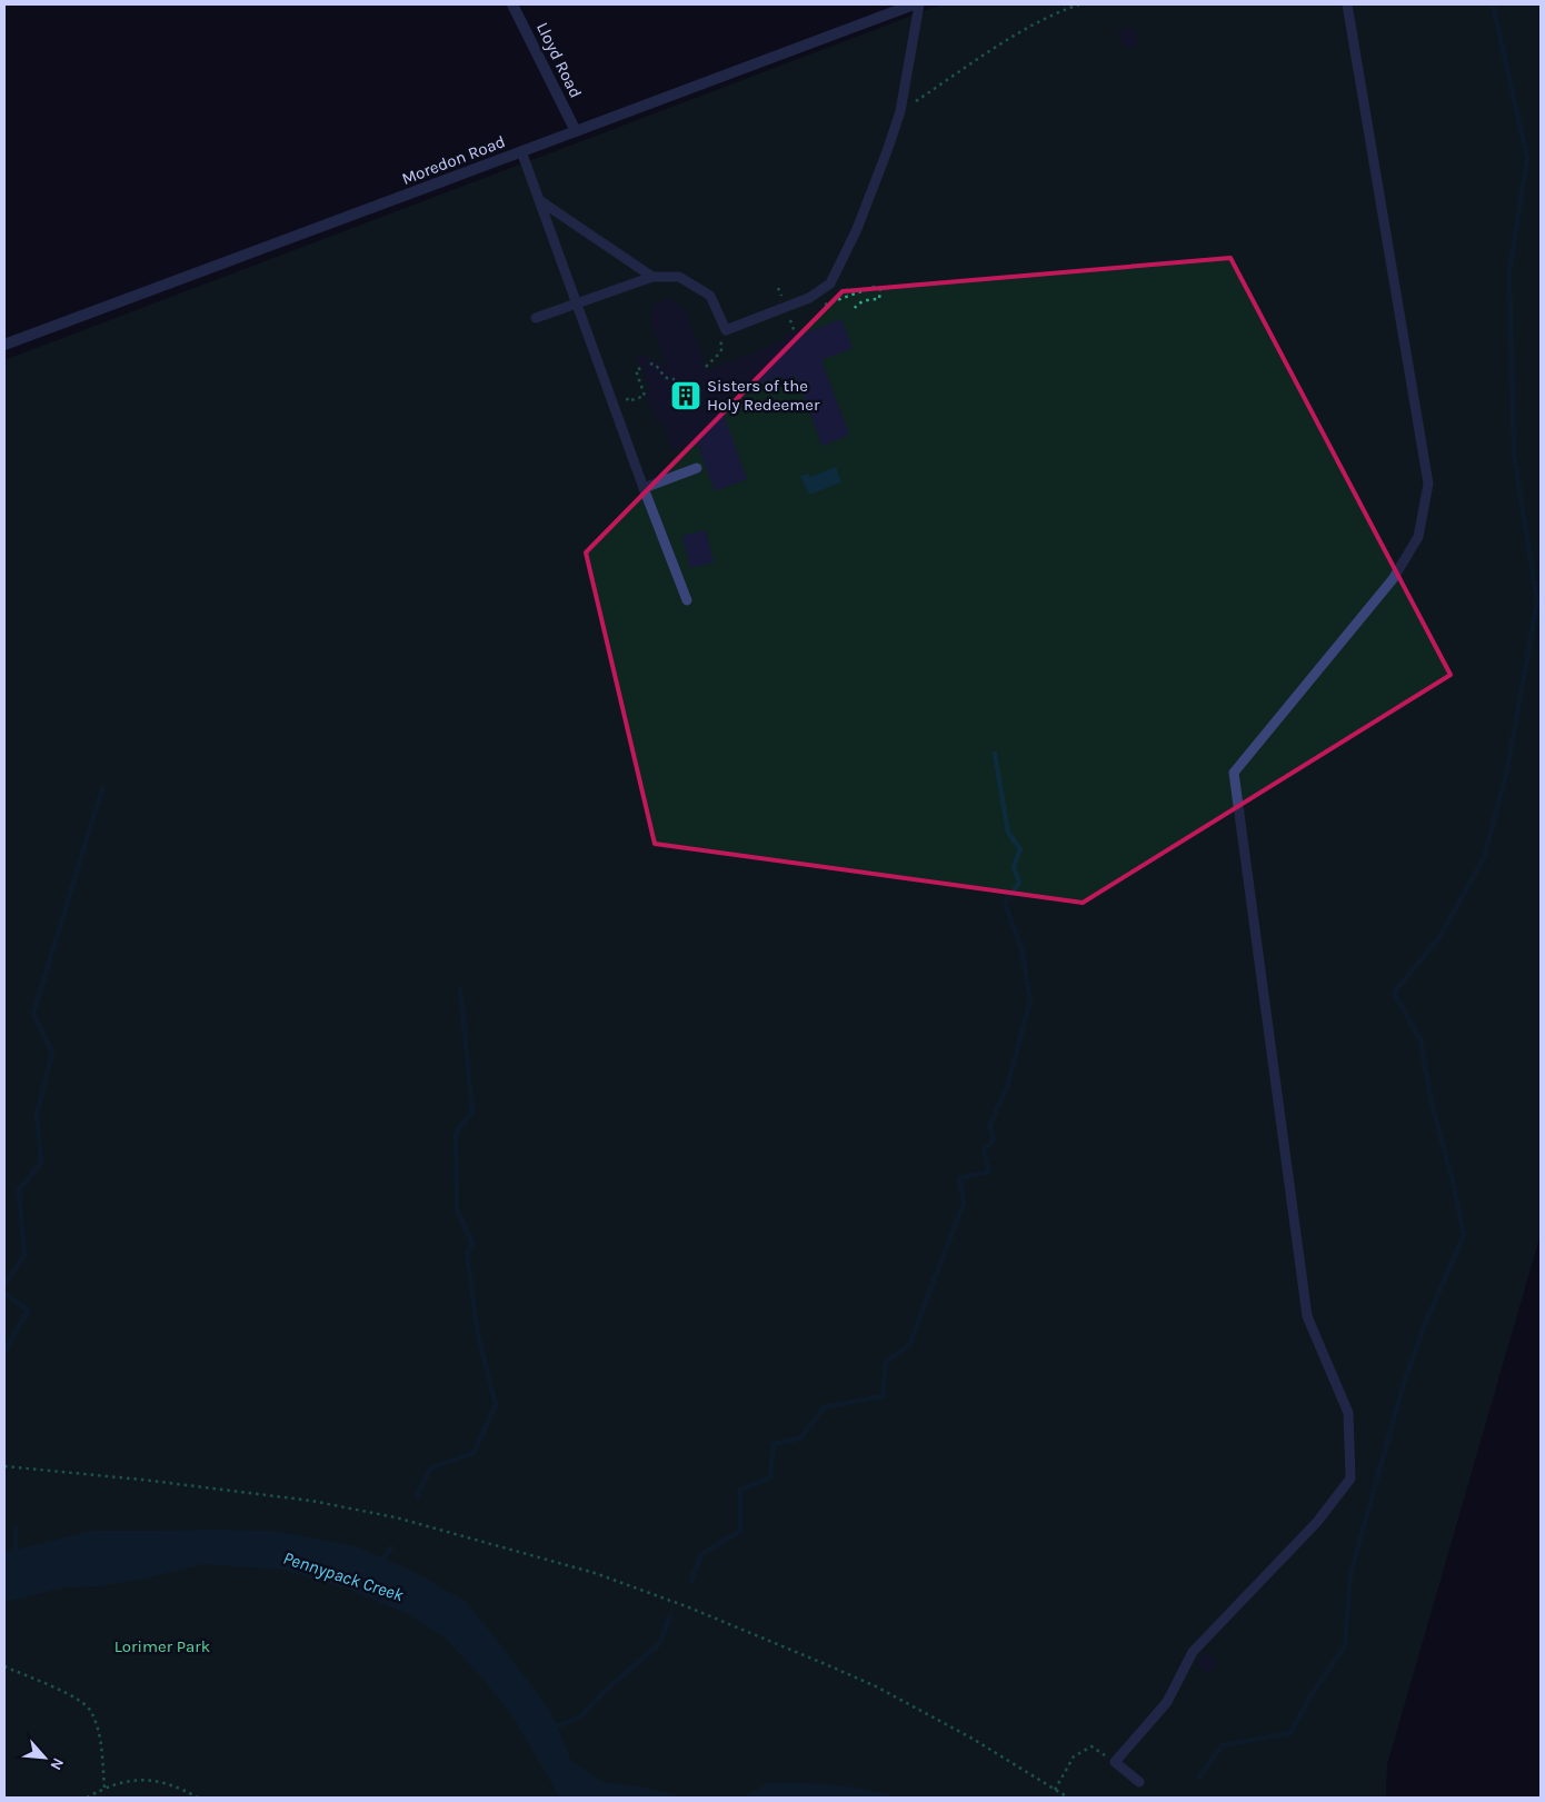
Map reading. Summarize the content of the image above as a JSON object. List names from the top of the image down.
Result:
{
  "streets": {
    "street": ["Lloyd Road", "Moredon Road"]
  },
  "crossings": [
    ["Lloyd Road", "Moredon Road"]
  ],
  "water": ["Pennypack Creek"],
  "parks": ["Lorimer Park"],
  "places": {
    "building": ["Sisters of the Holy Redeemer"]
  },
  "north": "bottom right"
}
